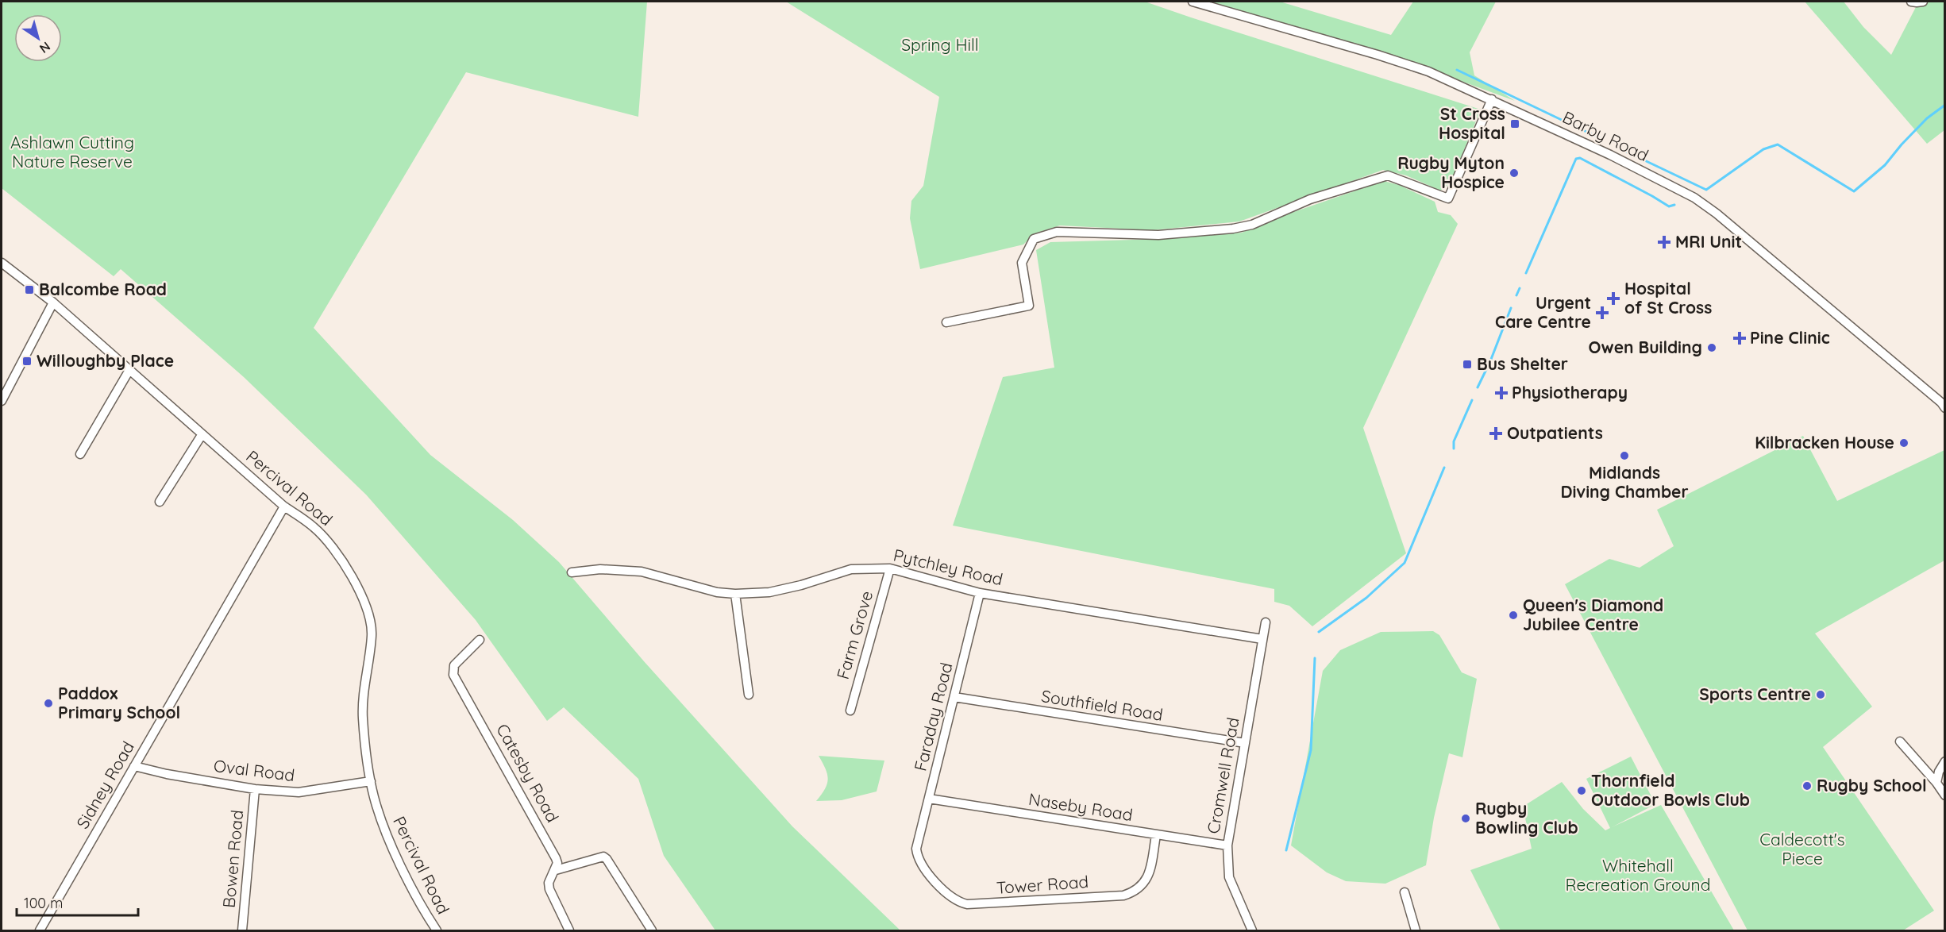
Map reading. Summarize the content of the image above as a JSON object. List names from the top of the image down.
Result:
{
  "streets": {
    "street": [
      "Barby Road",
      "Percival Road",
      "Pytchley Road",
      "Farm Grove",
      "Southfield Road",
      "Faraday Road",
      "Oval Road",
      "Catesby Road",
      "Cromwell Road",
      "Sidney Road",
      "Naseby Road",
      "Bowen Road",
      "Tower Road"
    ]
  },
  "crossings": [
    ["Percival Road", "Oval Road"],
    ["Percival Road", "Sidney Road"],
    ["Pytchley Road", "Farm Grove"],
    ["Pytchley Road", "Faraday Road"],
    ["Pytchley Road", "Cromwell Road"],
    ["Southfield Road", "Faraday Road"],
    ["Southfield Road", "Cromwell Road"],
    ["Faraday Road", "Naseby Road"],
    ["Faraday Road", "Tower Road"],
    ["Oval Road", "Sidney Road"],
    ["Oval Road", "Bowen Road"],
    ["Cromwell Road", "Naseby Road"],
    ["Naseby Road", "Tower Road"]
  ],
  "parks": [
    "Spring Hill",
    "Ashlawn Cutting Nature Reserve",
    "Caldecott's Piece",
    "Whitehall Recreation Ground"
  ],
  "places": {
    "transit": [
      "St Cross Hospital",
      "Balcombe Road",
      "Willoughby Place",
      "Bus Shelter"
    ],
    "other": [
      "Rugby Myton Hospice",
      "Owen Building",
      "Kilbracken House",
      "Midlands Diving Chamber",
      "Queen's Diamond Jubilee Centre",
      "Sports Centre",
      "Paddox Primary School",
      "Rugby School",
      "Thornfield Outdoor Bowls Club",
      "Rugby Bowling Club"
    ],
    "health": [
      "MRI Unit",
      "Hospital of St Cross",
      "Urgent Care Centre",
      "Pine Clinic",
      "Physiotherapy",
      "Outpatients"
    ]
  },
  "scale_bar": "100 m",
  "north": "bottom right"
}
